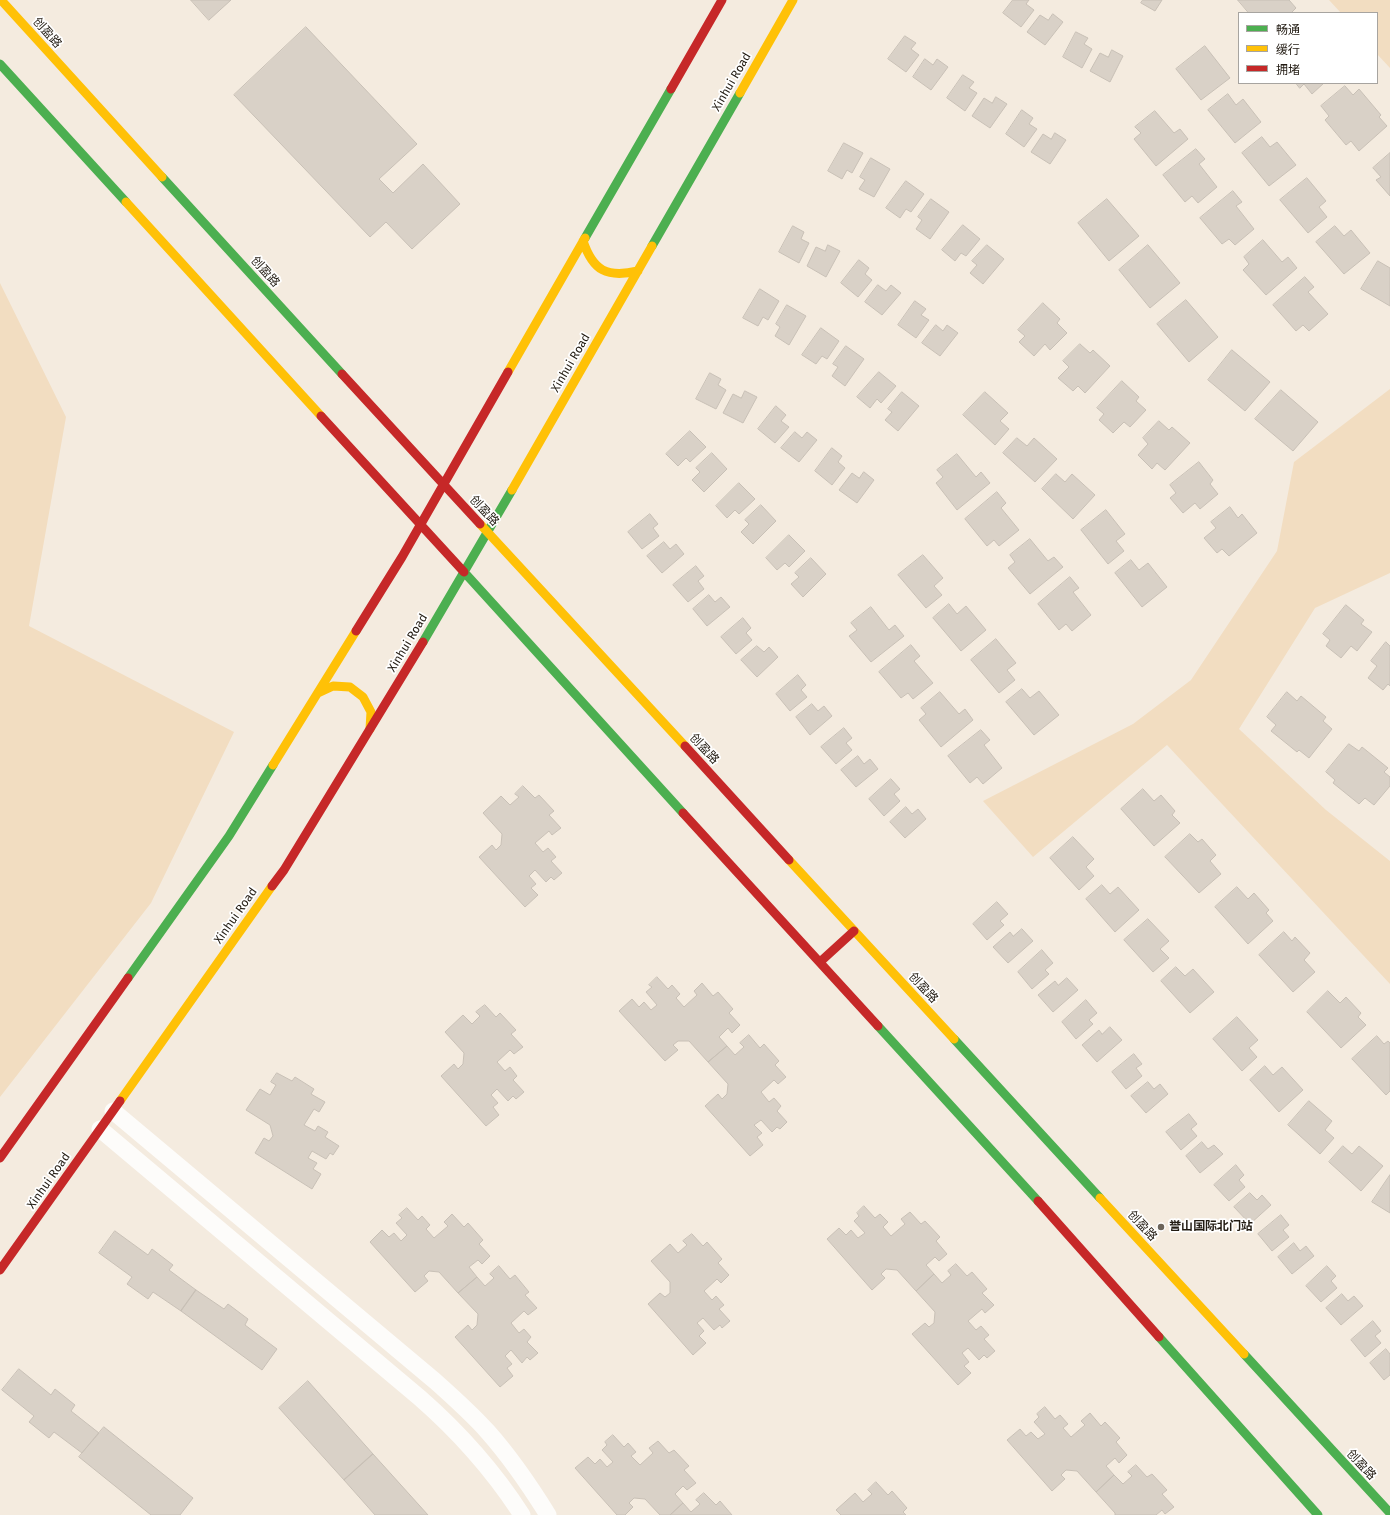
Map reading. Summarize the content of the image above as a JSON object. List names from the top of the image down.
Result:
{
  "streets": {
    "street": ["创盈路", "Xinhui Road"]
  },
  "crossings": [
    ["创盈路", "Xinhui Road"]
  ],
  "places": ["誉山国际北门站"],
  "legend": ["畅通", "缓行", "拥堵"]
}
